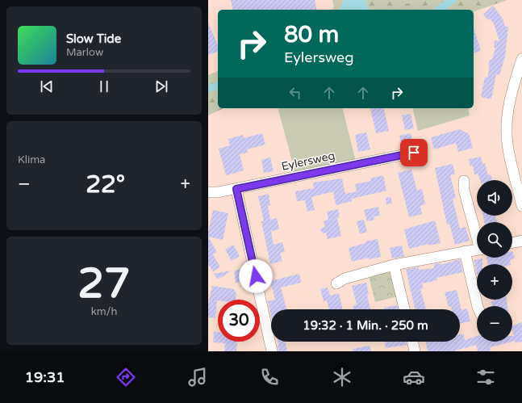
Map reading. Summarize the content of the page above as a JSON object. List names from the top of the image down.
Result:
{
  "streets": {
    "street": ["Eylersweg"]
  },
  "page": {
    "turn": ["80 m", "Eylersweg"],
    "song": ["Slow Tide", "Marlow"],
    "tile": [
      "Klima",
      ["27", "km/h"]
    ],
    "heat": ["−", "22°", "+"],
    "map_buttons": ["+", "−"],
    "limit": "30",
    "trip": "19:32 · 1 Min. · 250 m",
    "tabs": "19:31"
  }
}
